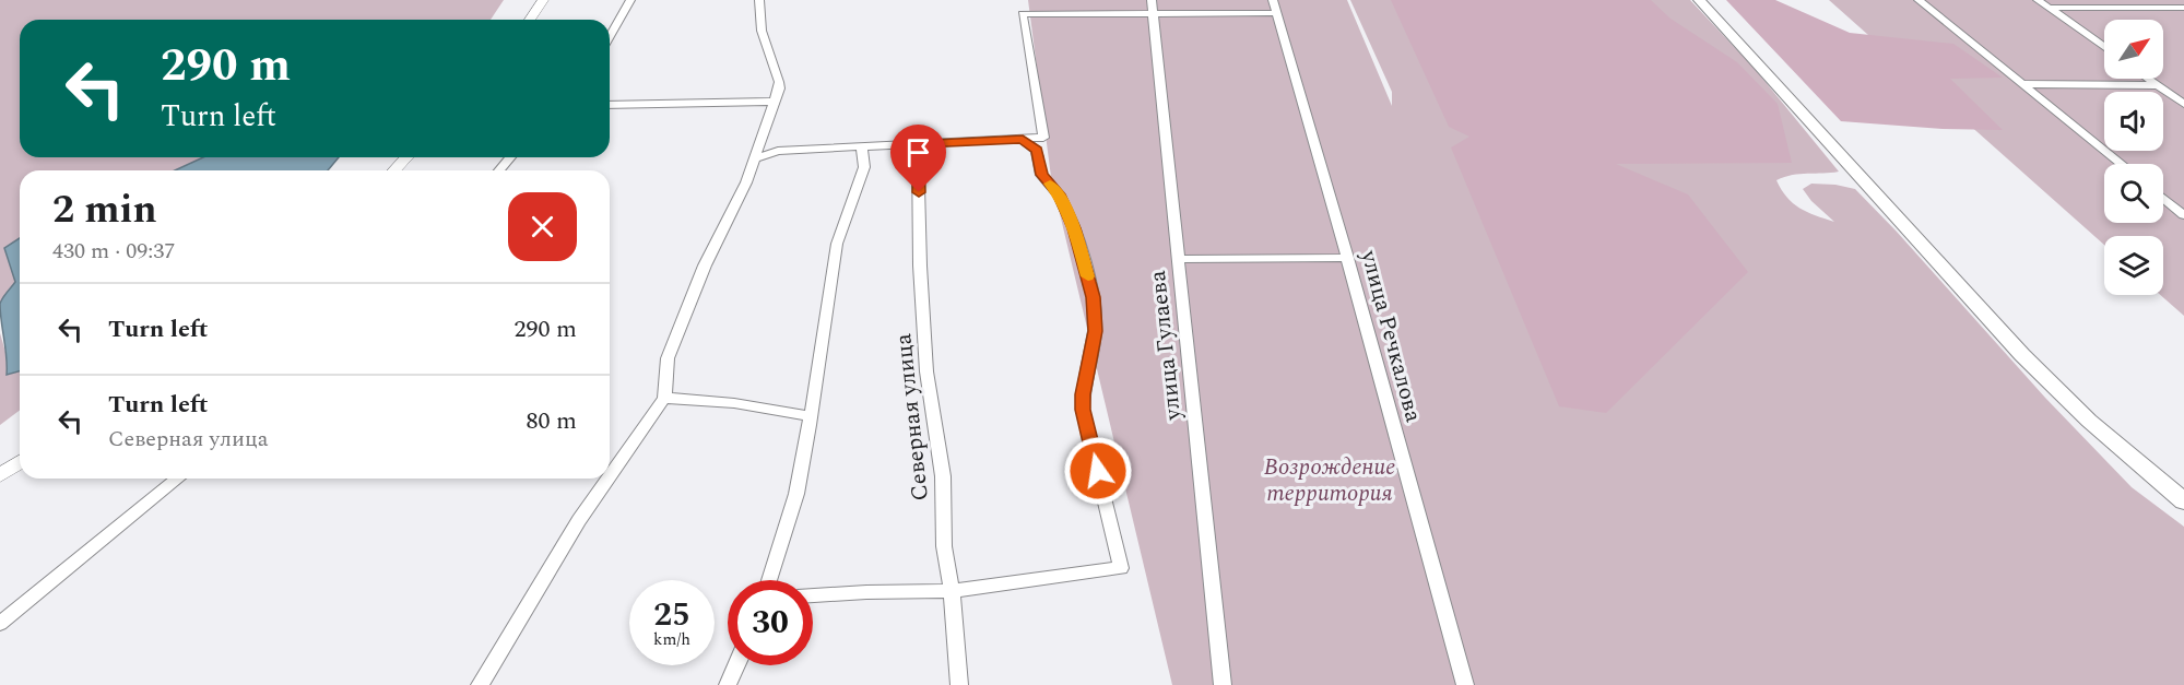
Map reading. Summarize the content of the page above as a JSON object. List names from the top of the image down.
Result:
{
  "streets": {
    "street": ["улица Речкалова", "улица Гулаева", "Северная улица"]
  },
  "parks": ["Возрождение территория"],
  "north": "top right",
  "page": {
    "turn": ["290 m", "Turn left"],
    "heading": ["2 min", "430 m · 09:37"],
    "list": [
      {
        "name": "Turn left",
        "value": "290 m"
      },
      {
        "name": "Turn left",
        "note": "Северная улица",
        "value": "80 m"
      }
    ],
    "speed": "25 km/h",
    "limit": "30"
  }
}
